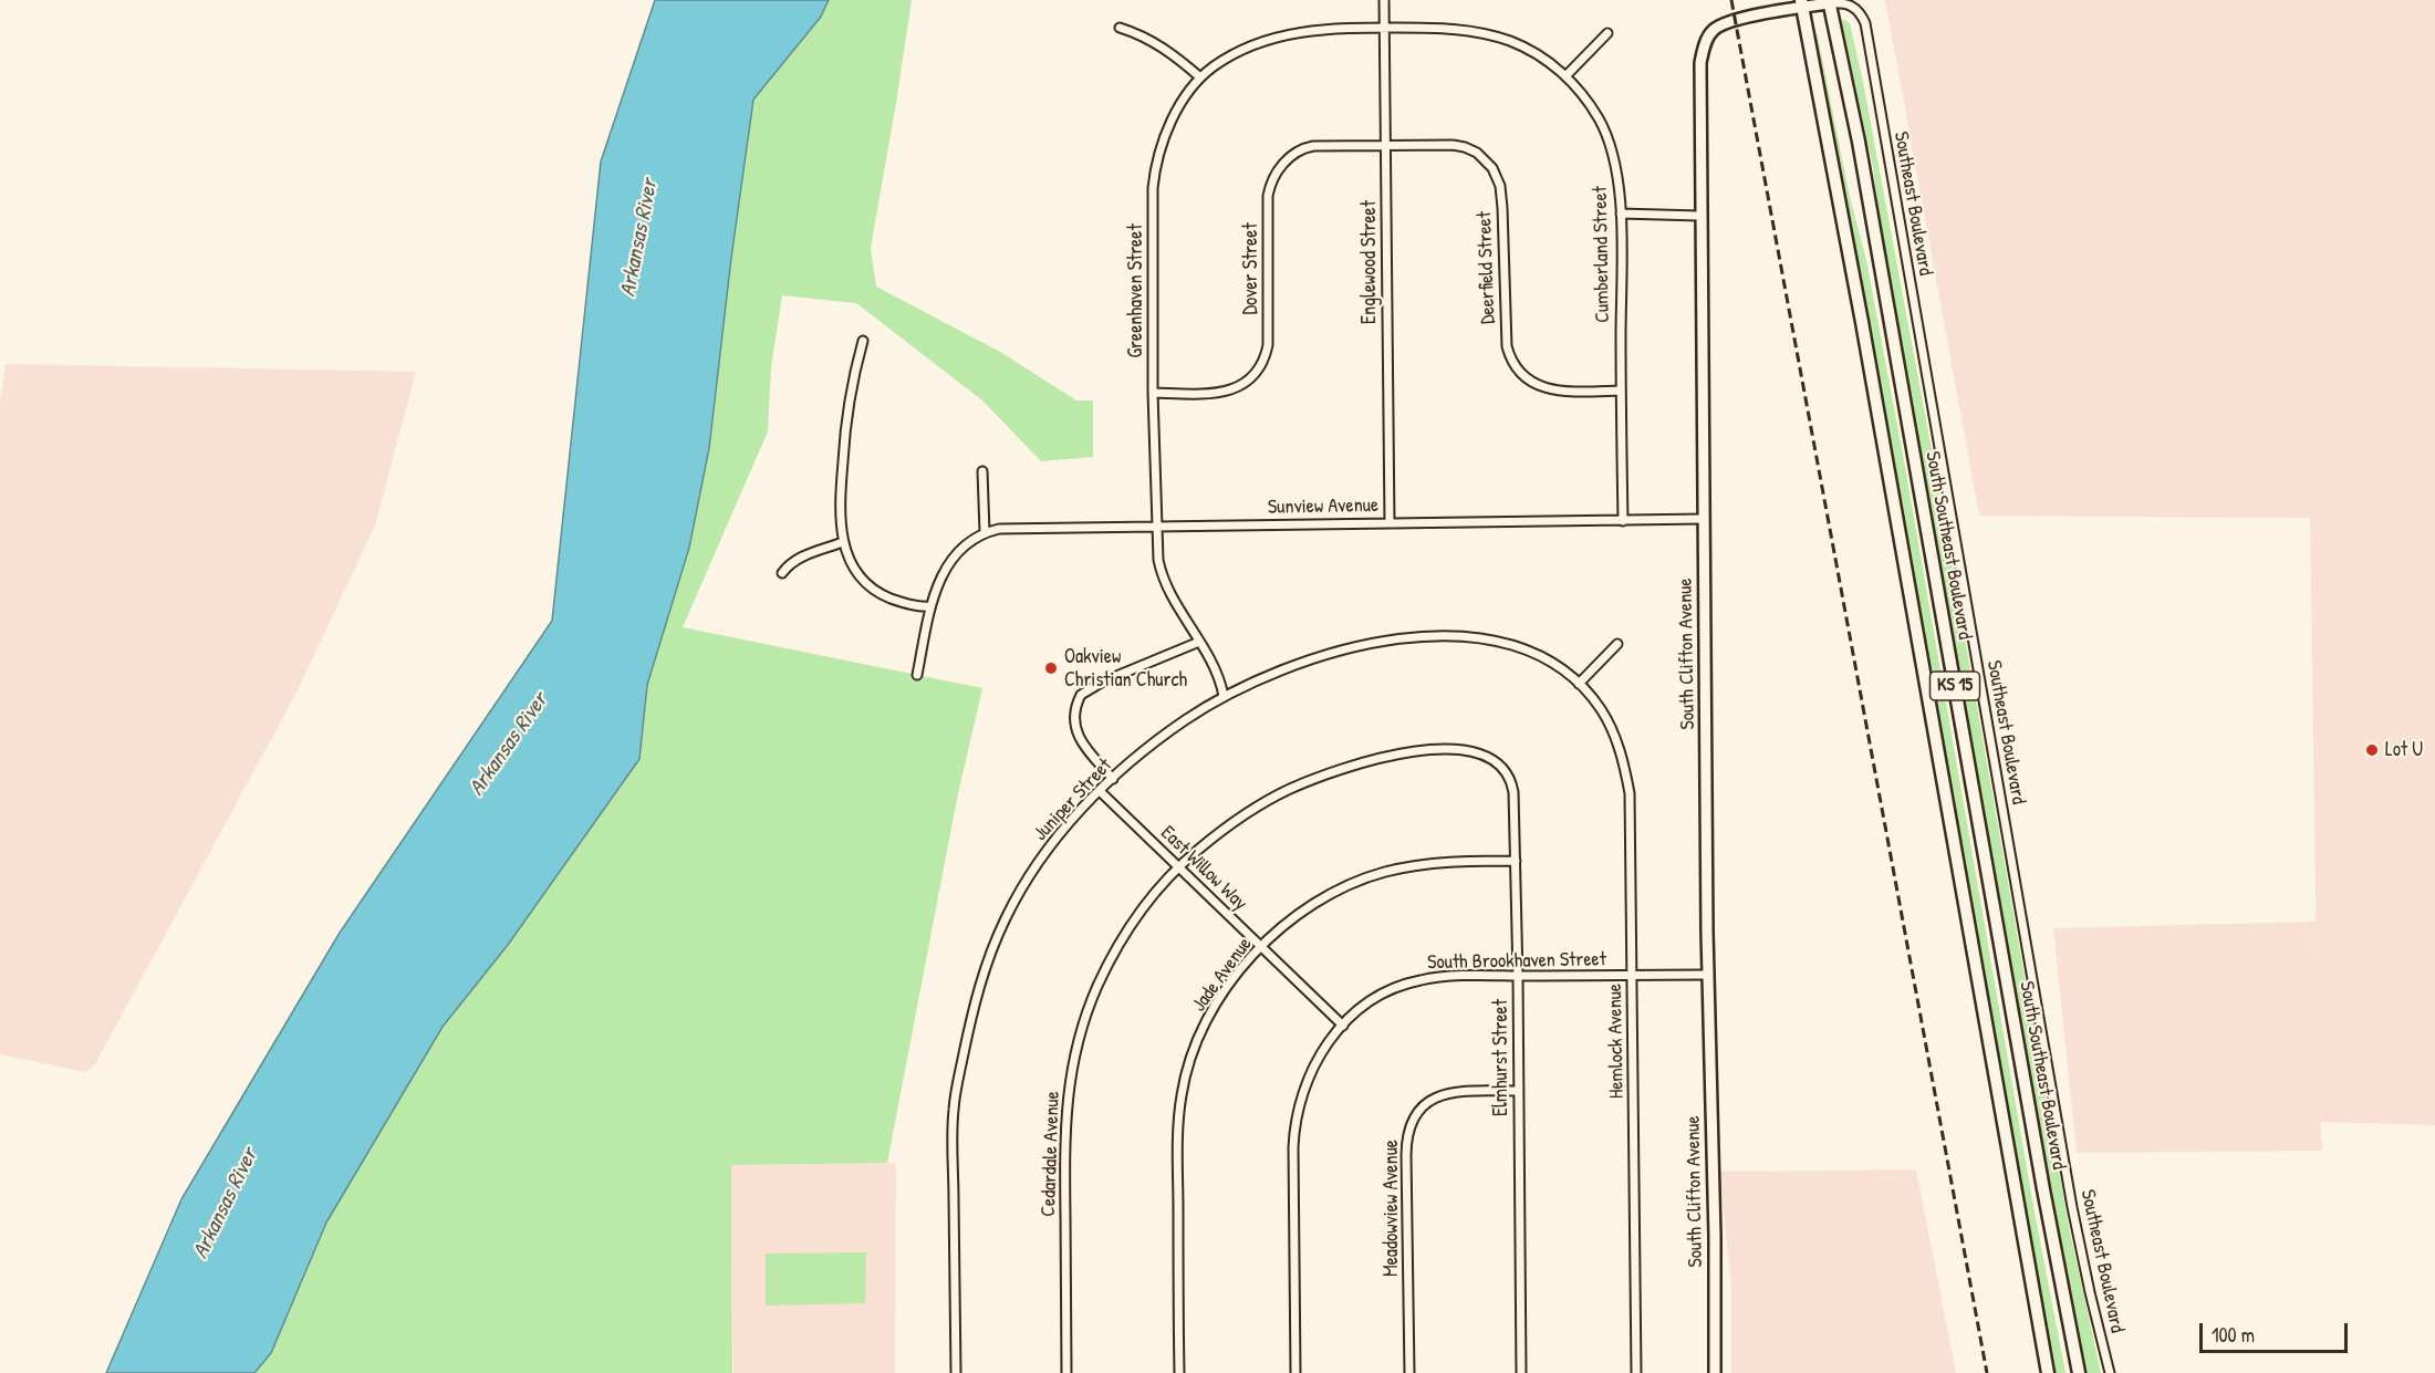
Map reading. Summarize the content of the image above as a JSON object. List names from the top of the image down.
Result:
{
  "streets": {
    "main road": ["South Southeast Boulevard", "KS 15"],
    "street": [
      "Southeast Boulevard",
      "Cumberland Street",
      "Englewood Street",
      "Deerfield Street",
      "Dover Street",
      "Greenhaven Street",
      "Sunview Avenue",
      "South Clifton Avenue",
      "Juniper Street",
      "East Willow Way",
      "South Brookhaven Street",
      "Jade Avenue",
      "Hemlock Avenue",
      "Elmhurst Street",
      "Cedardale Avenue",
      "Meadowview Avenue"
    ]
  },
  "crossings": [
    ["Southeast Boulevard", "South Southeast Boulevard"],
    ["Southeast Boulevard", "South Clifton Avenue"],
    ["Cumberland Street", "Englewood Street"],
    ["Cumberland Street", "Deerfield Street"],
    ["Cumberland Street", "Greenhaven Street"],
    ["Cumberland Street", "Sunview Avenue"],
    ["Englewood Street", "Deerfield Street"],
    ["Englewood Street", "Dover Street"],
    ["Englewood Street", "Greenhaven Street"],
    ["Englewood Street", "Sunview Avenue"],
    ["Deerfield Street", "Dover Street"],
    ["Dover Street", "Greenhaven Street"],
    ["Greenhaven Street", "Sunview Avenue"],
    ["Greenhaven Street", "Juniper Street"],
    ["Sunview Avenue", "South Clifton Avenue"],
    ["South Southeast Boulevard", "South Clifton Avenue"],
    ["South Clifton Avenue", "KS 15"],
    ["South Clifton Avenue", "South Brookhaven Street"],
    ["Juniper Street", "East Willow Way"],
    ["Juniper Street", "Hemlock Avenue"],
    ["East Willow Way", "South Brookhaven Street"],
    ["East Willow Way", "Jade Avenue"],
    ["East Willow Way", "Cedardale Avenue"],
    ["South Brookhaven Street", "Hemlock Avenue"],
    ["South Brookhaven Street", "Elmhurst Street"],
    ["Jade Avenue", "Elmhurst Street"],
    ["Elmhurst Street", "Cedardale Avenue"],
    ["Elmhurst Street", "Meadowview Avenue"]
  ],
  "water": ["Arkansas River"],
  "places": ["Oakview Christian Church", "Lot U"],
  "scale_bar": "100 m"
}
